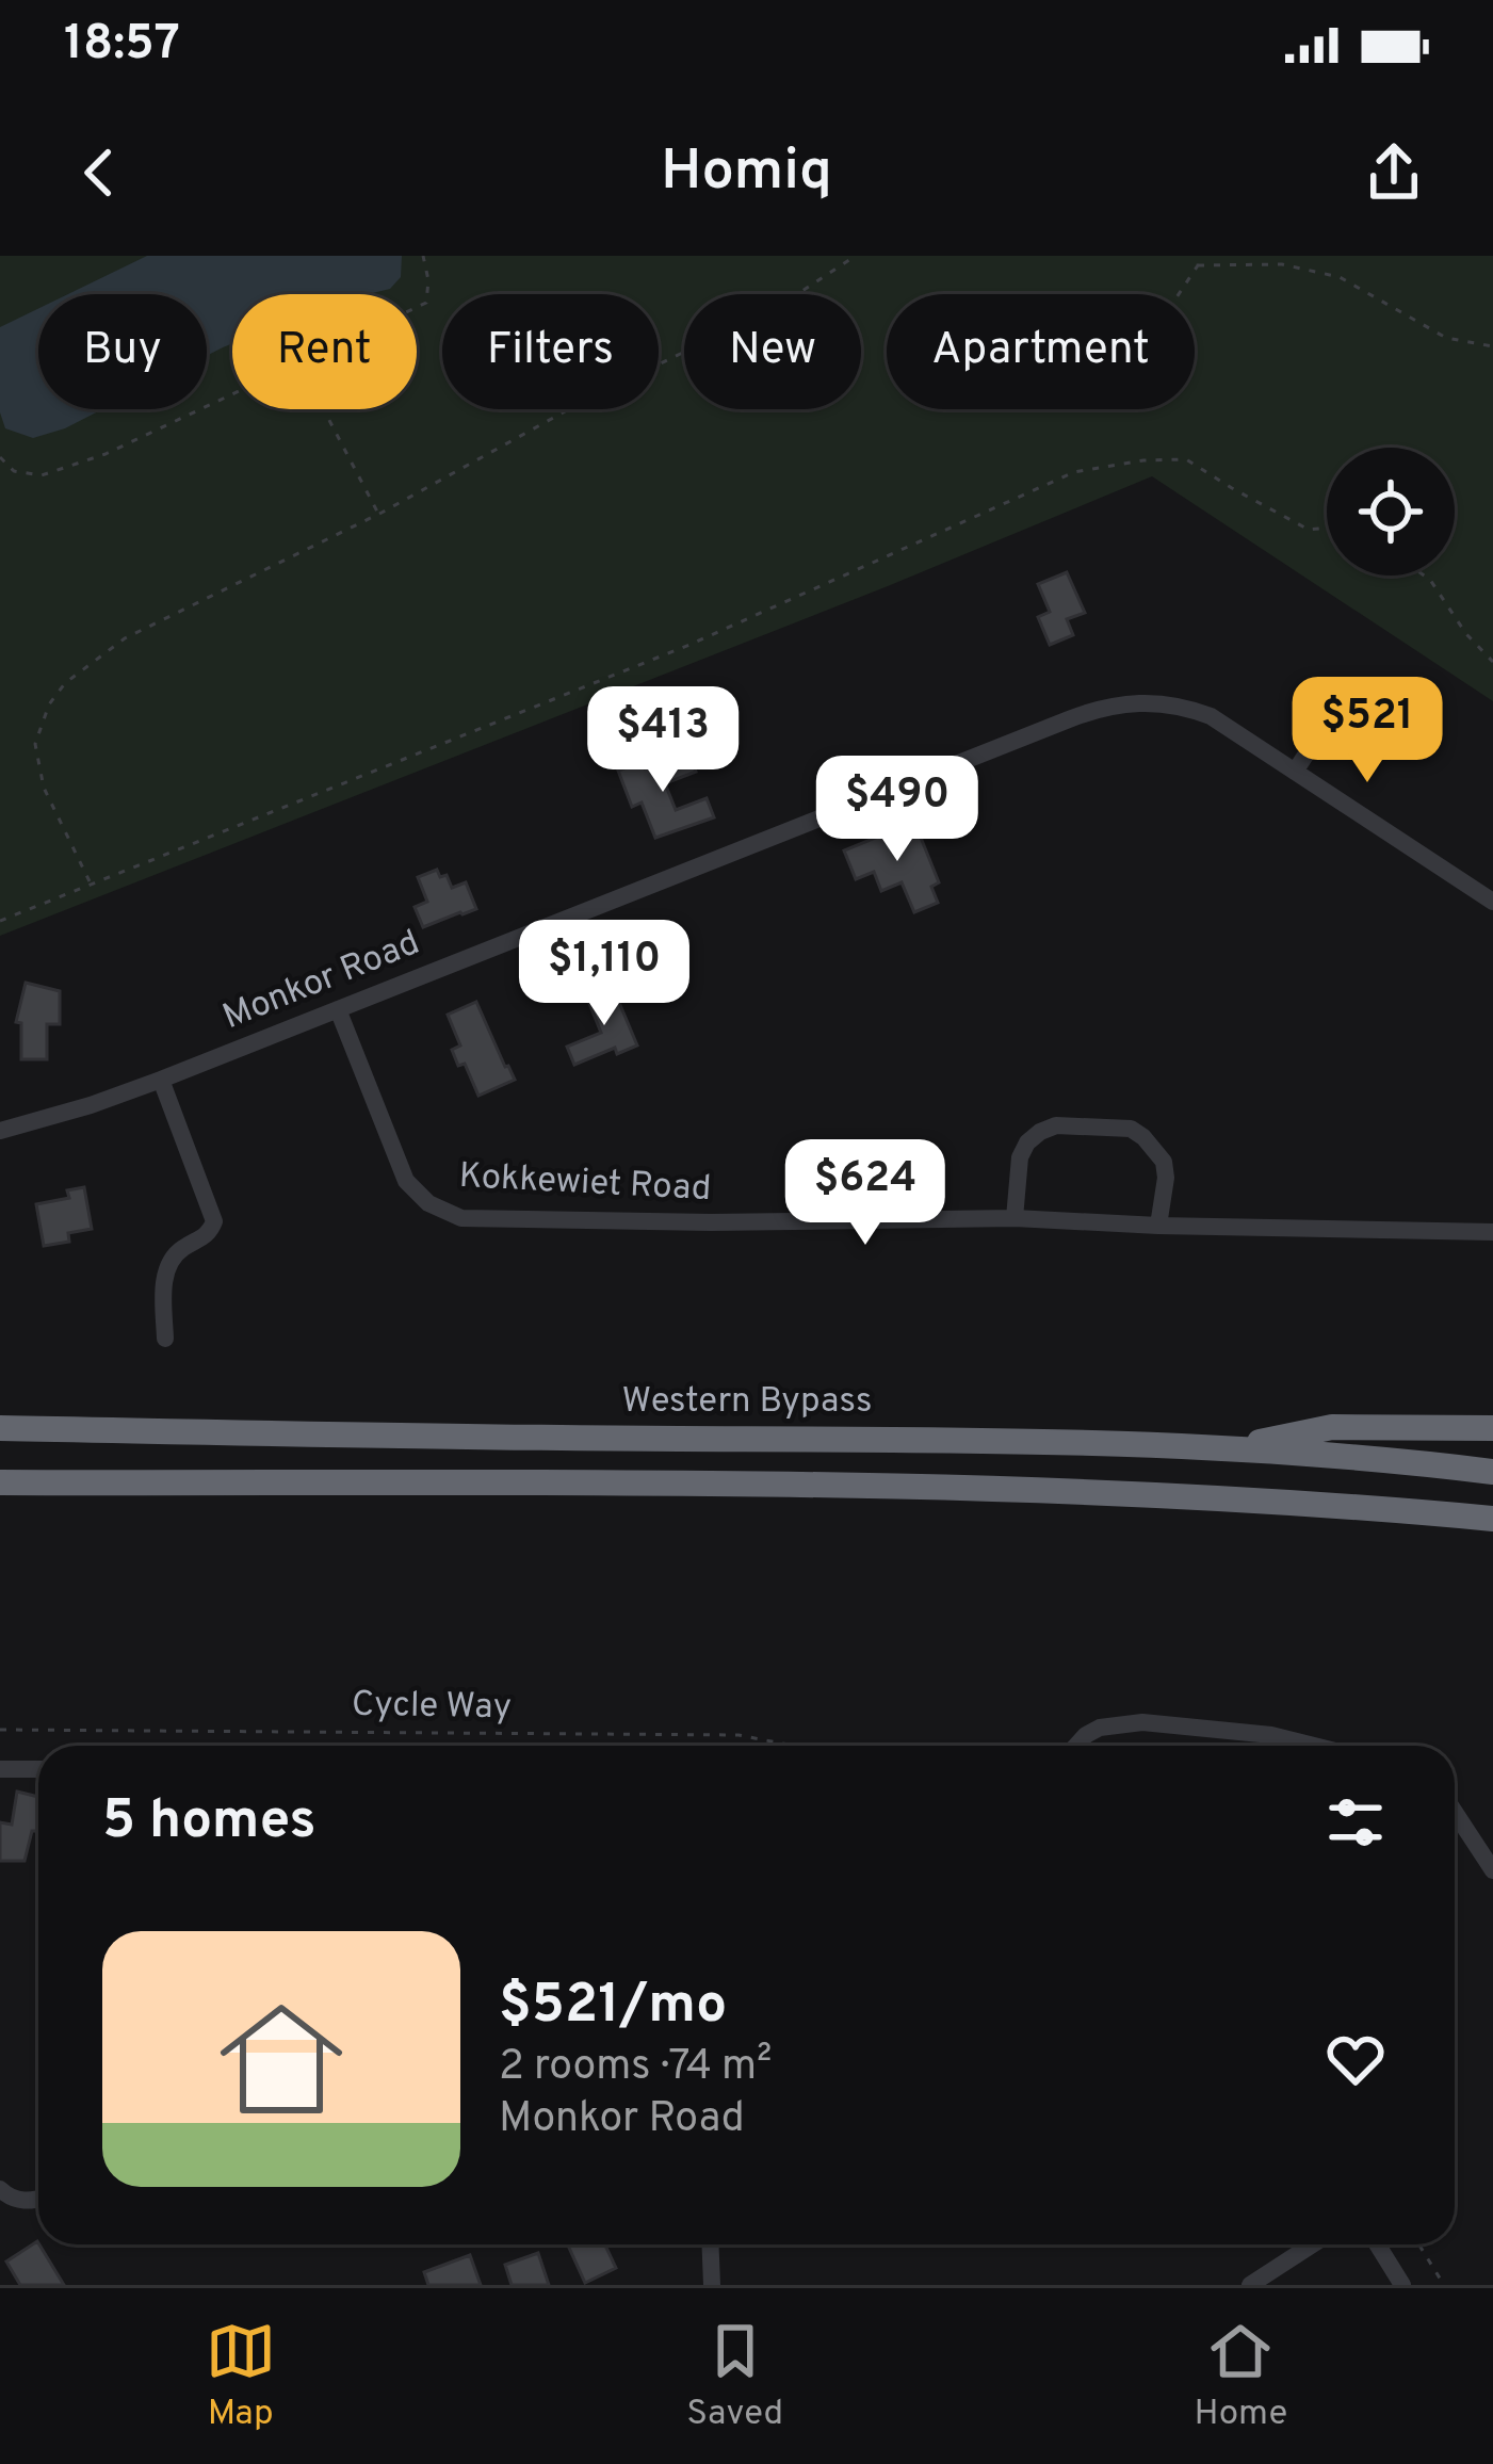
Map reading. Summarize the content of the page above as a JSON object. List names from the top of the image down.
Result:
{
  "streets": {
    "highway": ["Western Bypass"],
    "street": ["Monkor Road", "Kokkewiet Road"],
    "path": ["Cycle Way"]
  },
  "crossings": [
    ["Monkor Road", "Kokkewiet Road"]
  ],
  "page": {
    "status": "18:57",
    "header": "Homiq",
    "chip": [
      "Buy",
      "Rent",
      "Filters",
      "New",
      "Apartment"
    ],
    "price": [
      "$521",
      "$413",
      "$490",
      "$1,110",
      "$624"
    ],
    "heading": "5 homes",
    "list": [
      {
        "name": "$521/mo",
        "note": "2 rooms · 74 m² · Monkor Road"
      }
    ],
    "tabs": ["Map", "Saved", "Home"]
  }
}
